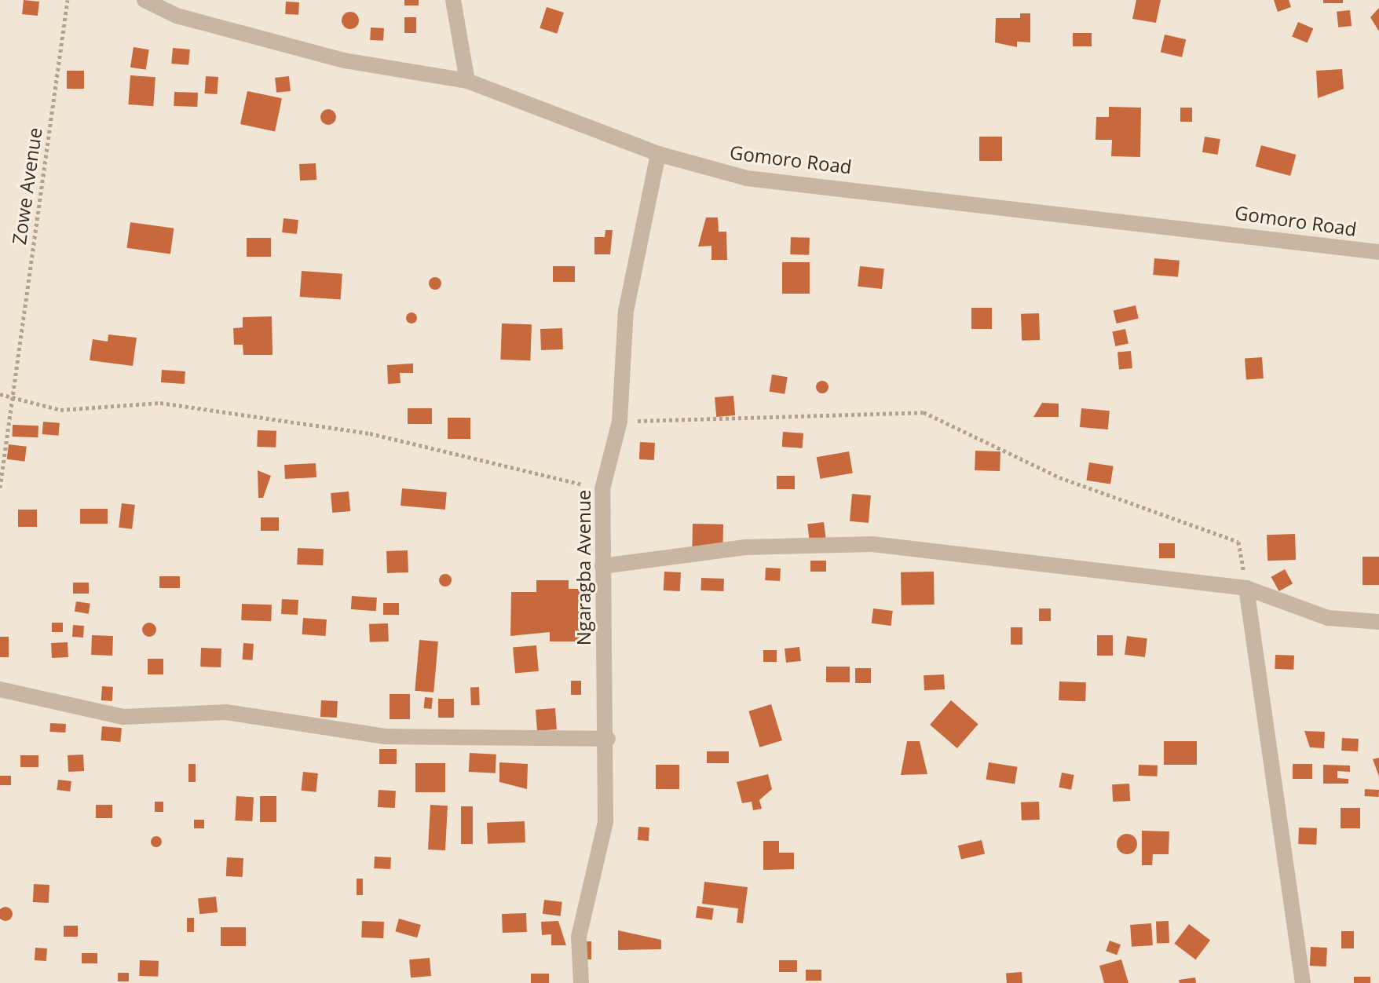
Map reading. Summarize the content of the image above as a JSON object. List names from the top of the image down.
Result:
{
  "streets": {
    "street": ["Gomoro Road", "Ngaragba Avenue"],
    "path": ["Zowe Avenue"]
  },
  "crossings": [
    ["Gomoro Road", "Ngaragba Avenue"]
  ]
}
